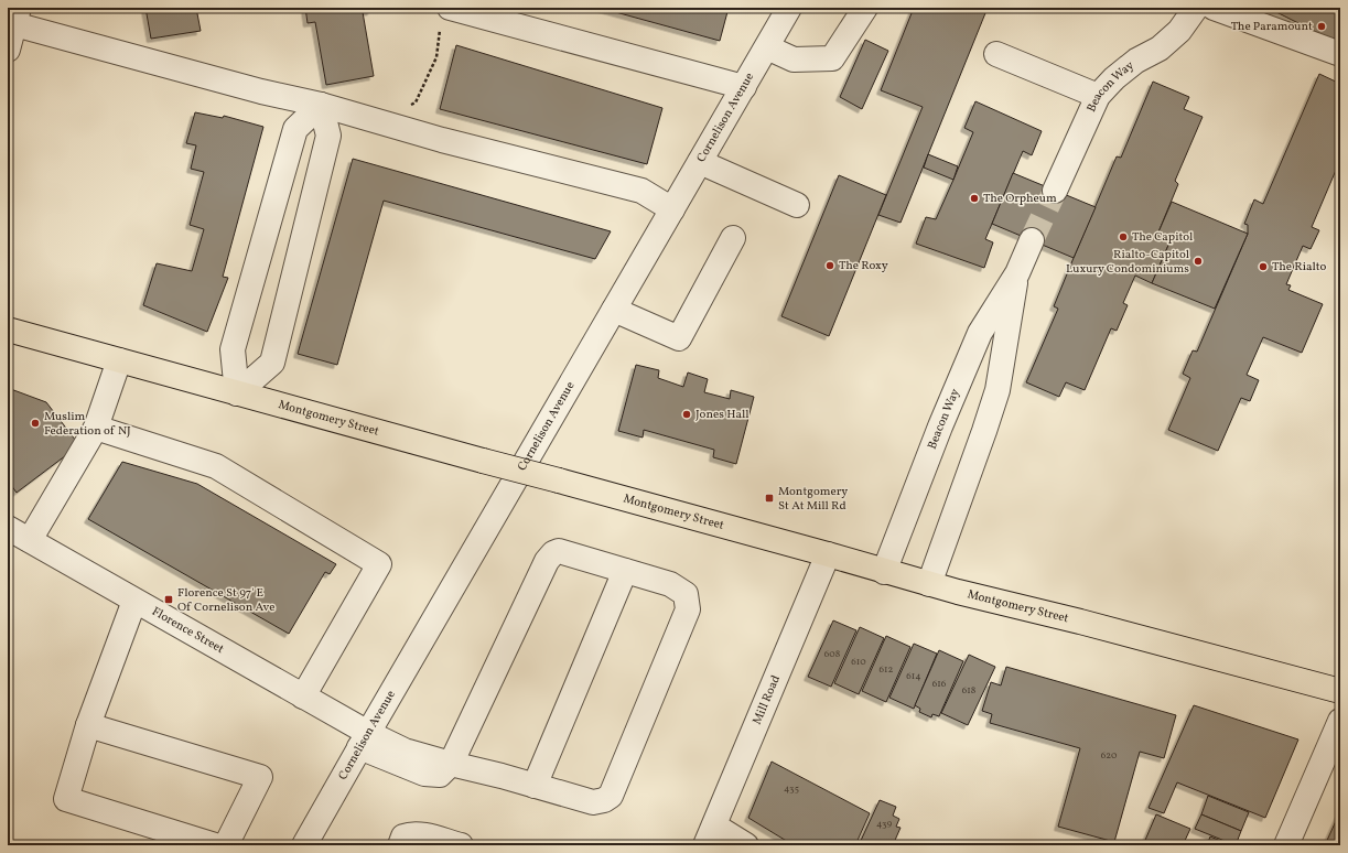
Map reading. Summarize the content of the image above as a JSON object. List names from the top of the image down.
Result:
{
  "streets": {
    "main road": ["Montgomery Street"],
    "street": [
      "Beacon Way",
      "Cornelison Avenue",
      "Florence Street",
      "Mill Road"
    ]
  },
  "crossings": [
    ["Beacon Way", "Montgomery Street"],
    ["Cornelison Avenue", "Florence Street"],
    ["Montgomery Street", "Mill Road"]
  ],
  "places": {
    "other": [
      "The Paramount",
      "The Orpheum",
      "The Capitol",
      "Rialto-Capitol Luxury Condominiums",
      "The Roxy",
      "The Rialto",
      "Jones Hall",
      "Muslim Federation of NJ"
    ],
    "transit": ["Montgomery St At Mill Rd", "Florence St 97' E Of Cornelison Ave"]
  },
  "house_numbers": [
    "608",
    "610",
    "612",
    "614",
    "616",
    "618",
    "620",
    "435",
    "439"
  ]
}
